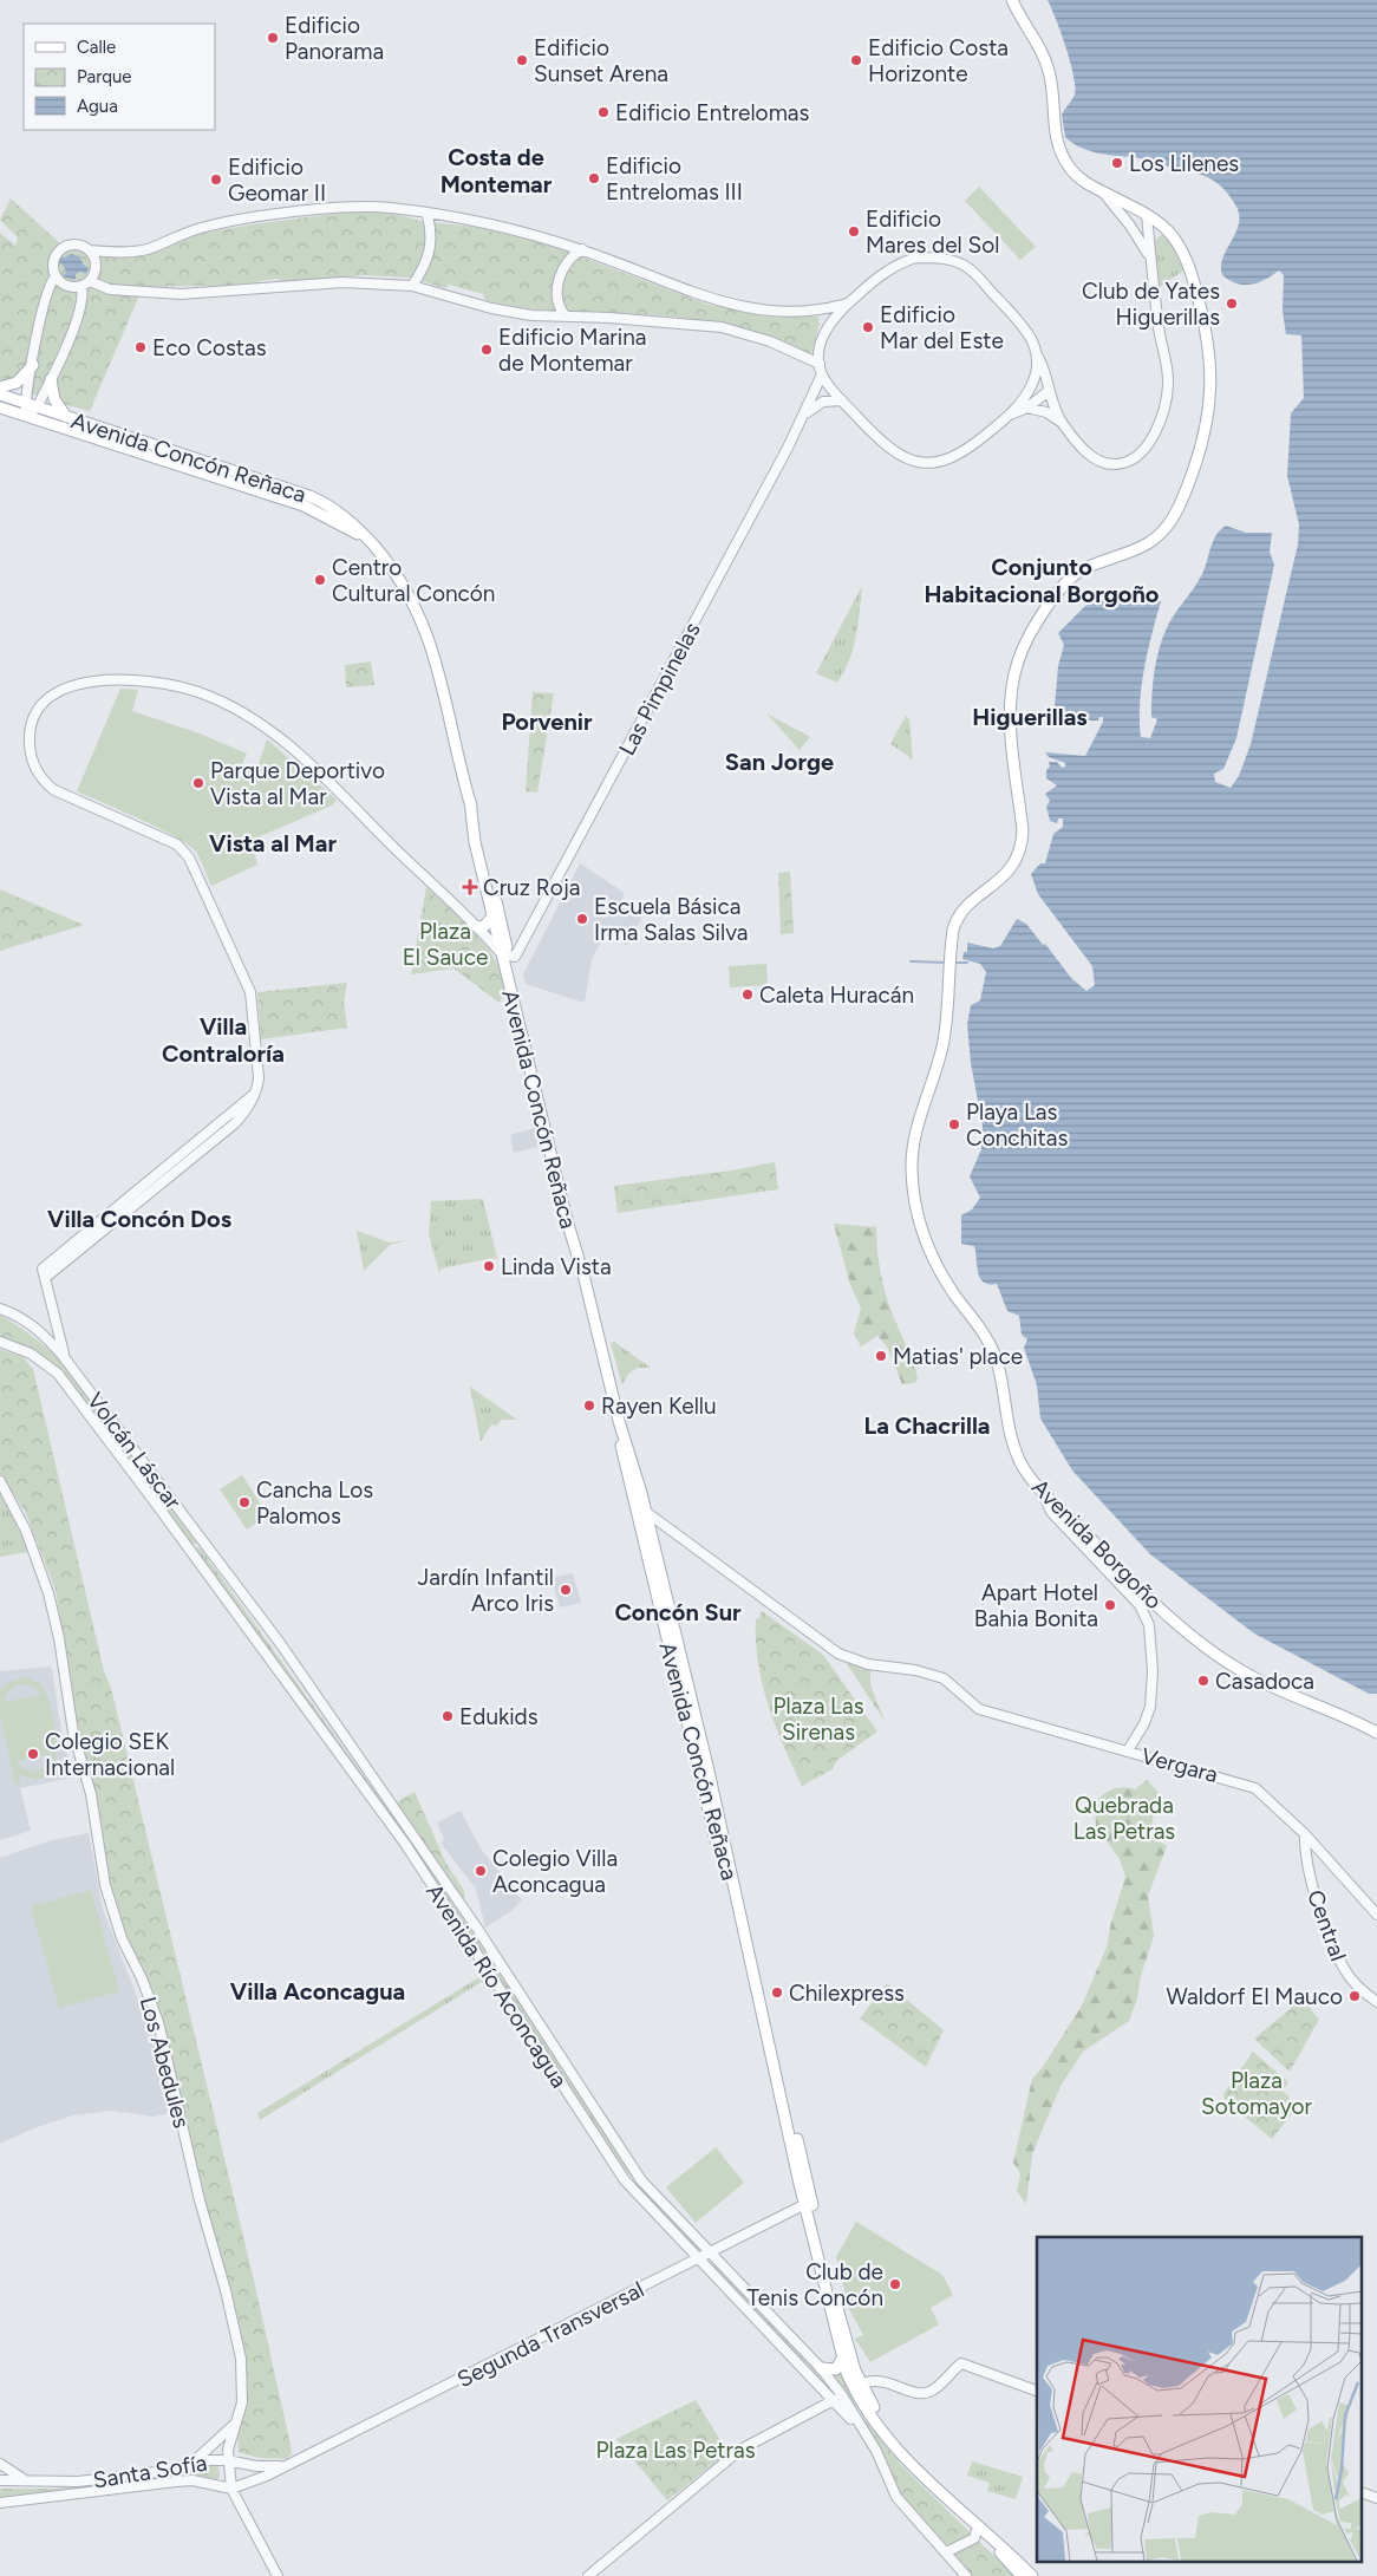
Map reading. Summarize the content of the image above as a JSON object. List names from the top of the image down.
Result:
{
  "streets": {
    "main road": ["Avenida Concón Reñaca", "Avenida Borgoño"],
    "street": [
      "Las Pimpinelas",
      "Volcán Láscar",
      "Vergara",
      "Central",
      "Avenida Río Aconcagua",
      "Los Abedules",
      "Segunda Transversal",
      "Santa Sofía"
    ]
  },
  "crossings": [
    ["Avenida Concón Reñaca", "Las Pimpinelas"],
    ["Avenida Concón Reñaca", "Vergara"],
    ["Avenida Concón Reñaca", "Segunda Transversal"],
    ["Volcán Láscar", "Avenida Río Aconcagua"],
    ["Vergara", "Central"],
    ["Avenida Río Aconcagua", "Segunda Transversal"],
    ["Los Abedules", "Santa Sofía"],
    ["Segunda Transversal", "Santa Sofía"]
  ],
  "districts": [
    "Costa de Montemar",
    "Conjunto Habitacional Borgoño",
    "Higuerillas",
    "Porvenir",
    "San Jorge",
    "Vista al Mar",
    "Villa Contraloría",
    "Villa Concón Dos",
    "La Chacrilla",
    "Concón Sur",
    "Villa Aconcagua"
  ],
  "parks": [
    "Plaza El Sauce",
    "Plaza Las Sirenas",
    "Quebrada Las Petras",
    "Plaza Sotomayor",
    "Plaza Las Petras"
  ],
  "places": {
    "other": [
      "Edificio Panorama",
      "Edificio Sunset Arena",
      "Edificio Costa Horizonte",
      "Edificio Entrelomas",
      "Los Lilenes",
      "Edificio Entrelomas III",
      "Edificio Geomar II",
      "Edificio Mares del Sol",
      "Club de Yates Higuerillas",
      "Edificio Mar del Este",
      "Eco Costas",
      "Edificio Marina de Montemar",
      "Centro Cultural Concón",
      "Parque Deportivo Vista al Mar",
      "Escuela Básica Irma Salas Silva",
      "Caleta Huracán",
      "Playa Las Conchitas",
      "Linda Vista",
      "Matias' place",
      "Rayen Kellu",
      "Cancha Los Palomos",
      "Jardín Infantil Arco Iris",
      "Apart Hotel Bahia Bonita",
      "Casadoca",
      "Edukids",
      "Colegio SEK Internacional",
      "Colegio Villa Aconcagua",
      "Chilexpress",
      "Waldorf El Mauco",
      "Club de Tenis Concón"
    ],
    "health": ["Cruz Roja"]
  },
  "legend": ["Calle", "Parque", "Agua"]
}
